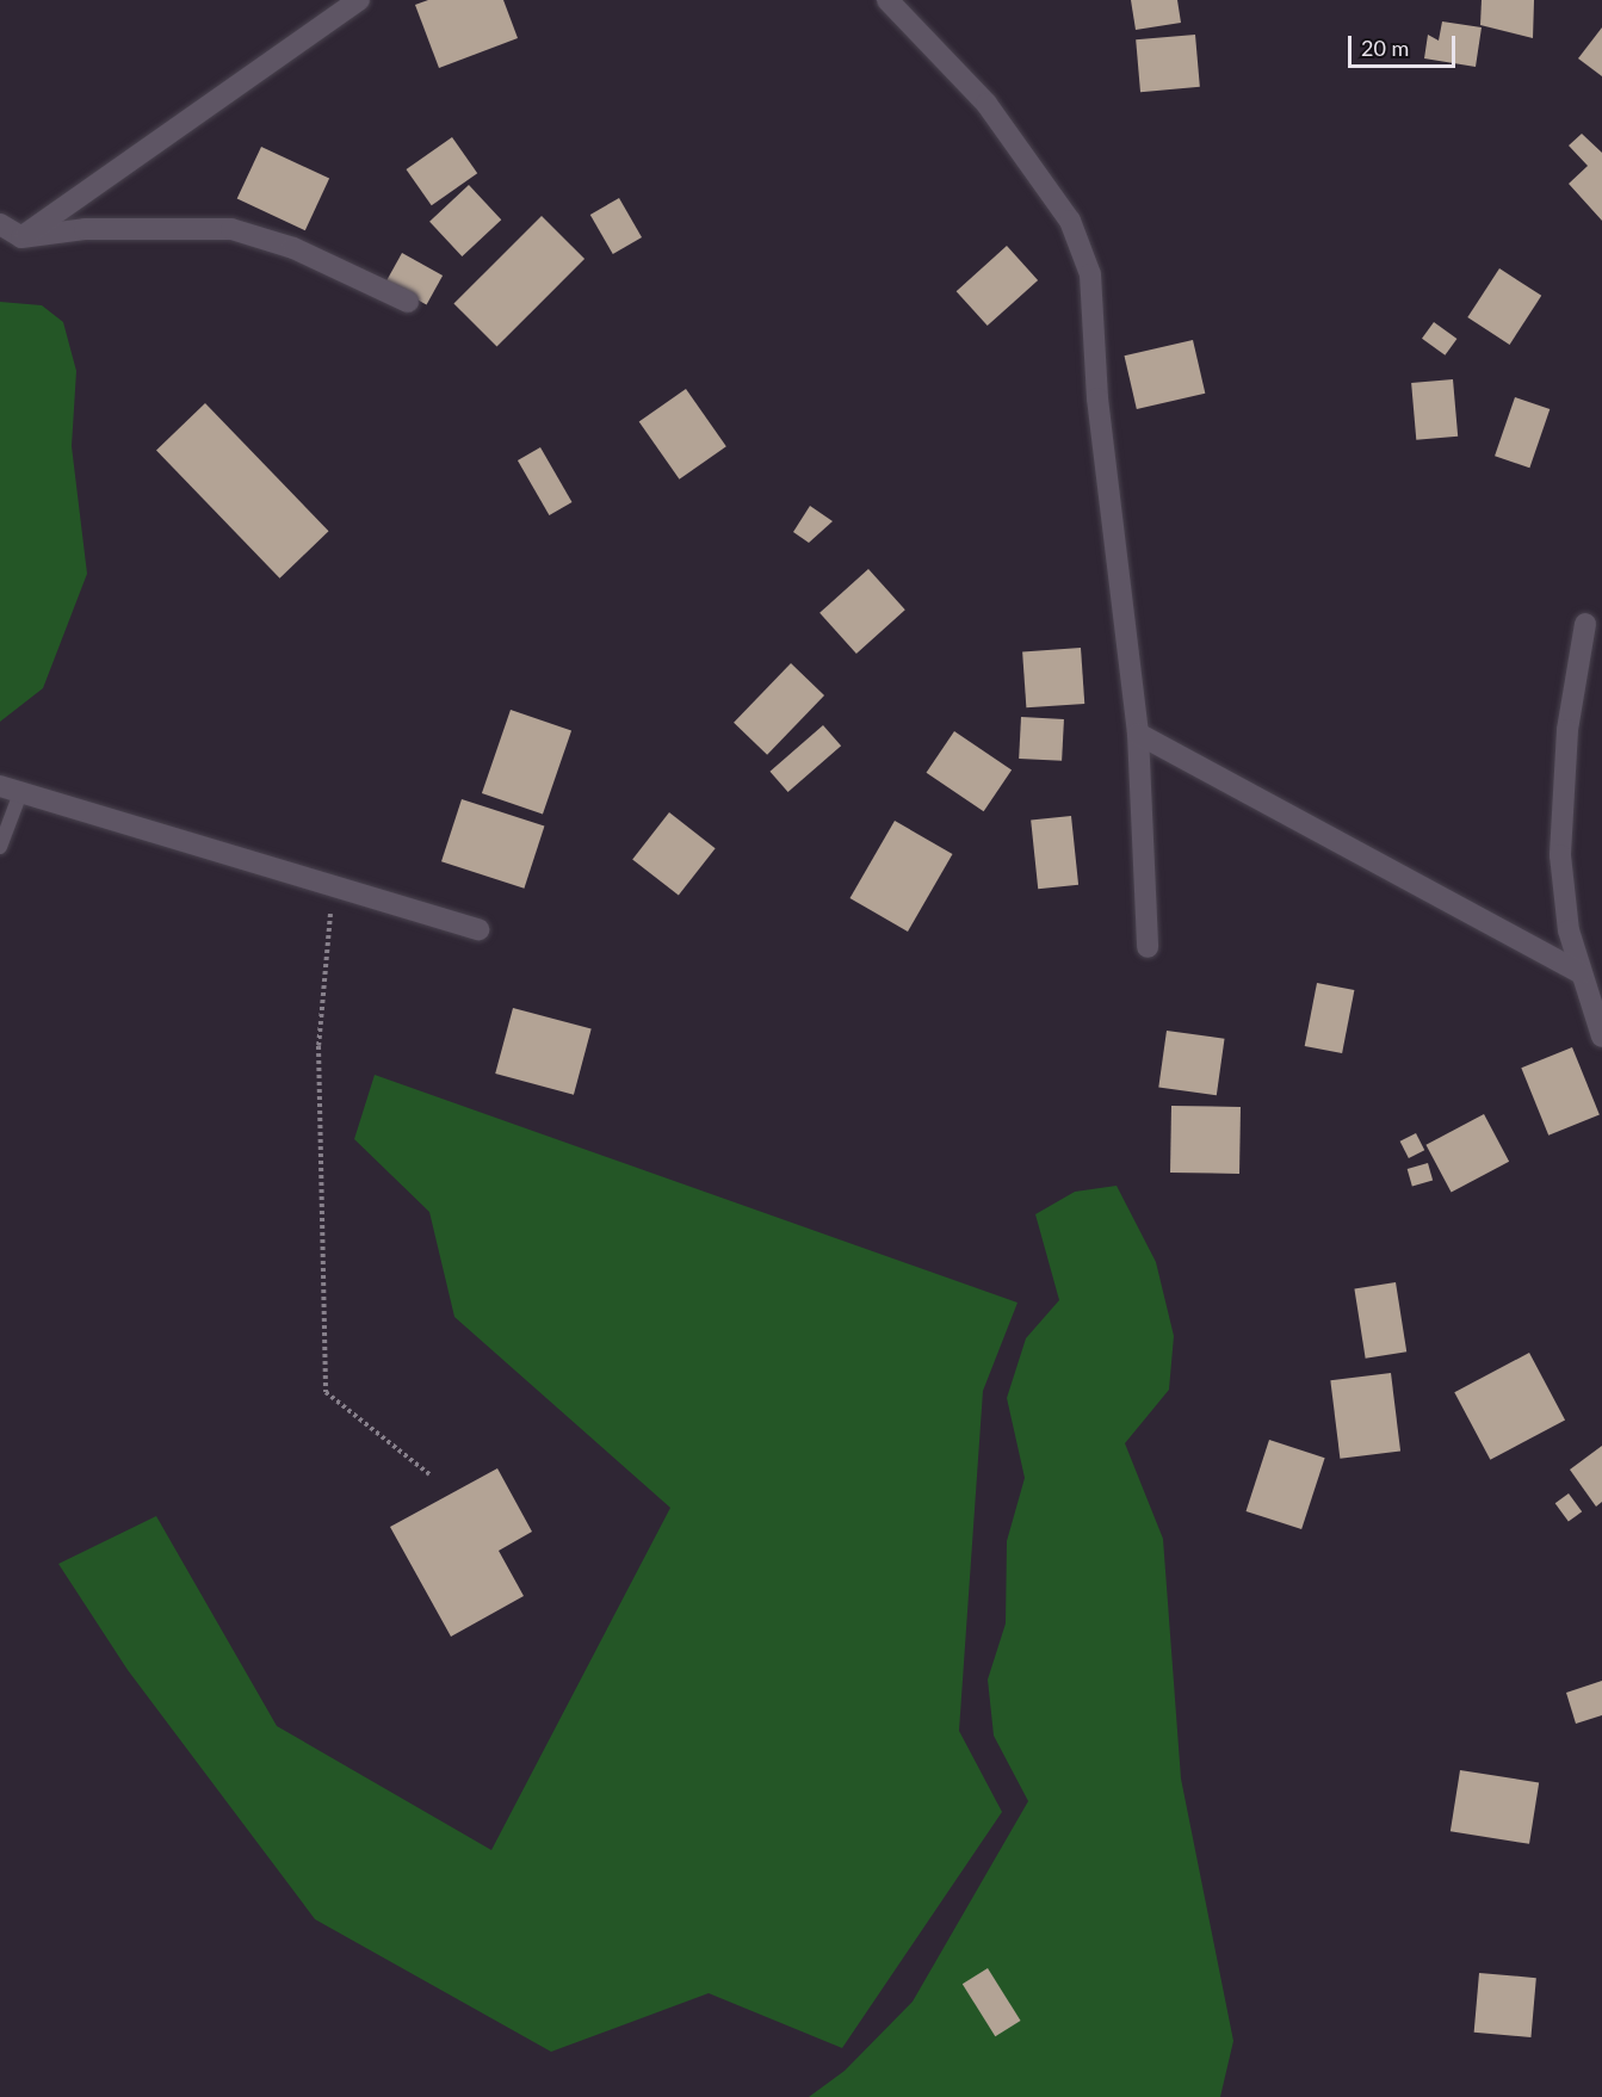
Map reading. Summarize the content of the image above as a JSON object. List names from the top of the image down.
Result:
{
  "scale_bar": "20 m"
}
